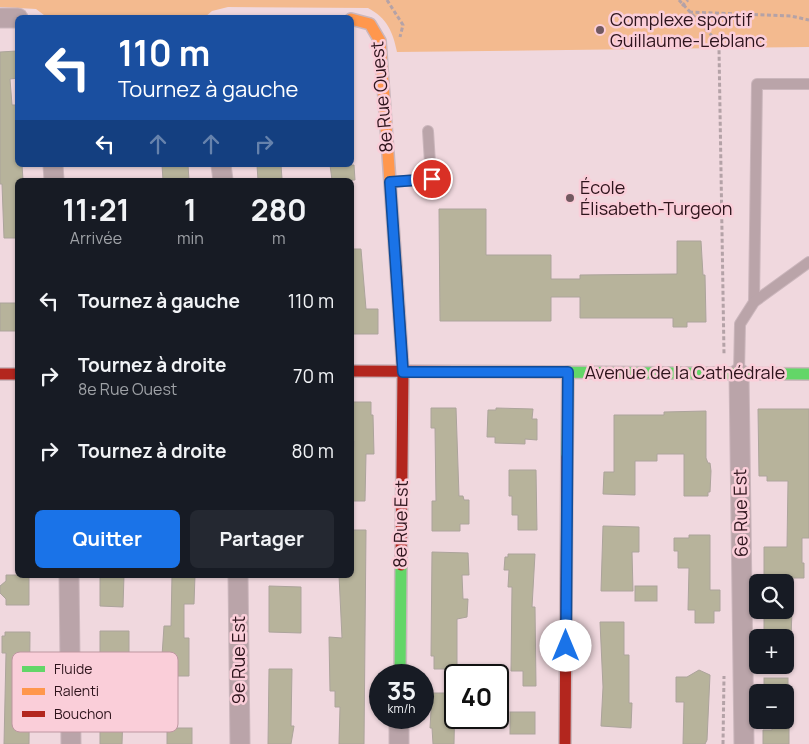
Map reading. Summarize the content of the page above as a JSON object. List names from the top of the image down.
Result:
{
  "streets": {
    "street": [
      "8e Rue Ouest",
      "Avenue de la Cathédrale",
      "6e Rue Est",
      "8e Rue Est",
      "9e Rue Est"
    ]
  },
  "crossings": [
    ["8e Rue Ouest", "Avenue de la Cathédrale"],
    ["8e Rue Ouest", "8e Rue Est"],
    ["Avenue de la Cathédrale", "6e Rue Est"],
    ["Avenue de la Cathédrale", "8e Rue Est"]
  ],
  "places": ["Complexe sportif Guillaume-Leblanc", "École Élisabeth-Turgeon"],
  "legend": ["Fluide", "Ralenti", "Bouchon"],
  "page": {
    "turn": ["110 m", "Tournez à gauche"],
    "eta": [
      "11:21",
      "Arrivée",
      "1",
      "min",
      "280",
      "m"
    ],
    "list": [
      {
        "name": "Tournez à gauche",
        "value": "110 m"
      },
      {
        "name": "Tournez à droite",
        "note": "8e Rue Ouest",
        "value": "70 m"
      },
      {
        "name": "Tournez à droite",
        "value": "80 m"
      }
    ],
    "buttons": ["Quitter", "Partager"],
    "map_buttons": ["+", "−"],
    "speed": "35 km/h",
    "limit": "40"
  }
}
